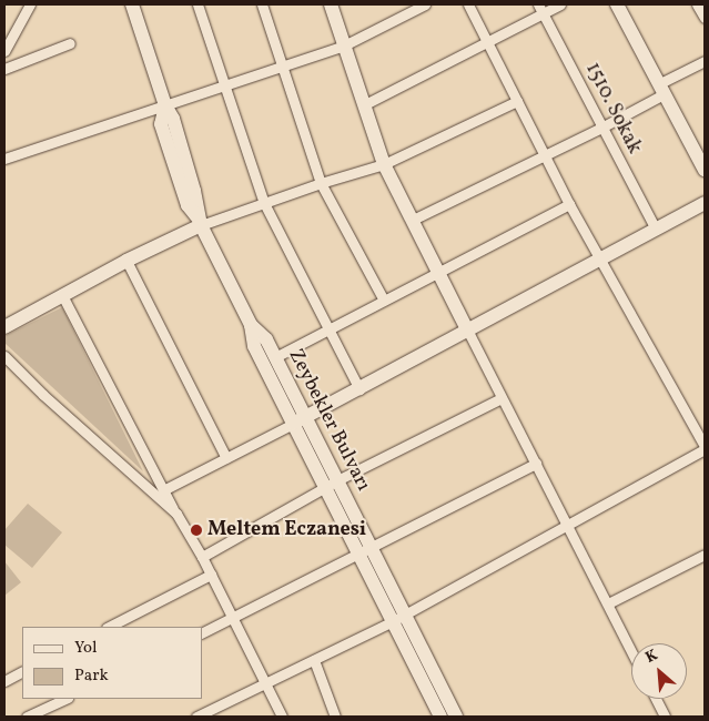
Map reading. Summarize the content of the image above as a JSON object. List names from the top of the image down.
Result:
{
  "streets": {
    "street": ["1510. Sokak", "Zeybekler Bulvarı"]
  },
  "places": ["Meltem Eczanesi"],
  "legend": ["Yol", "Park"],
  "north": "top left"
}
